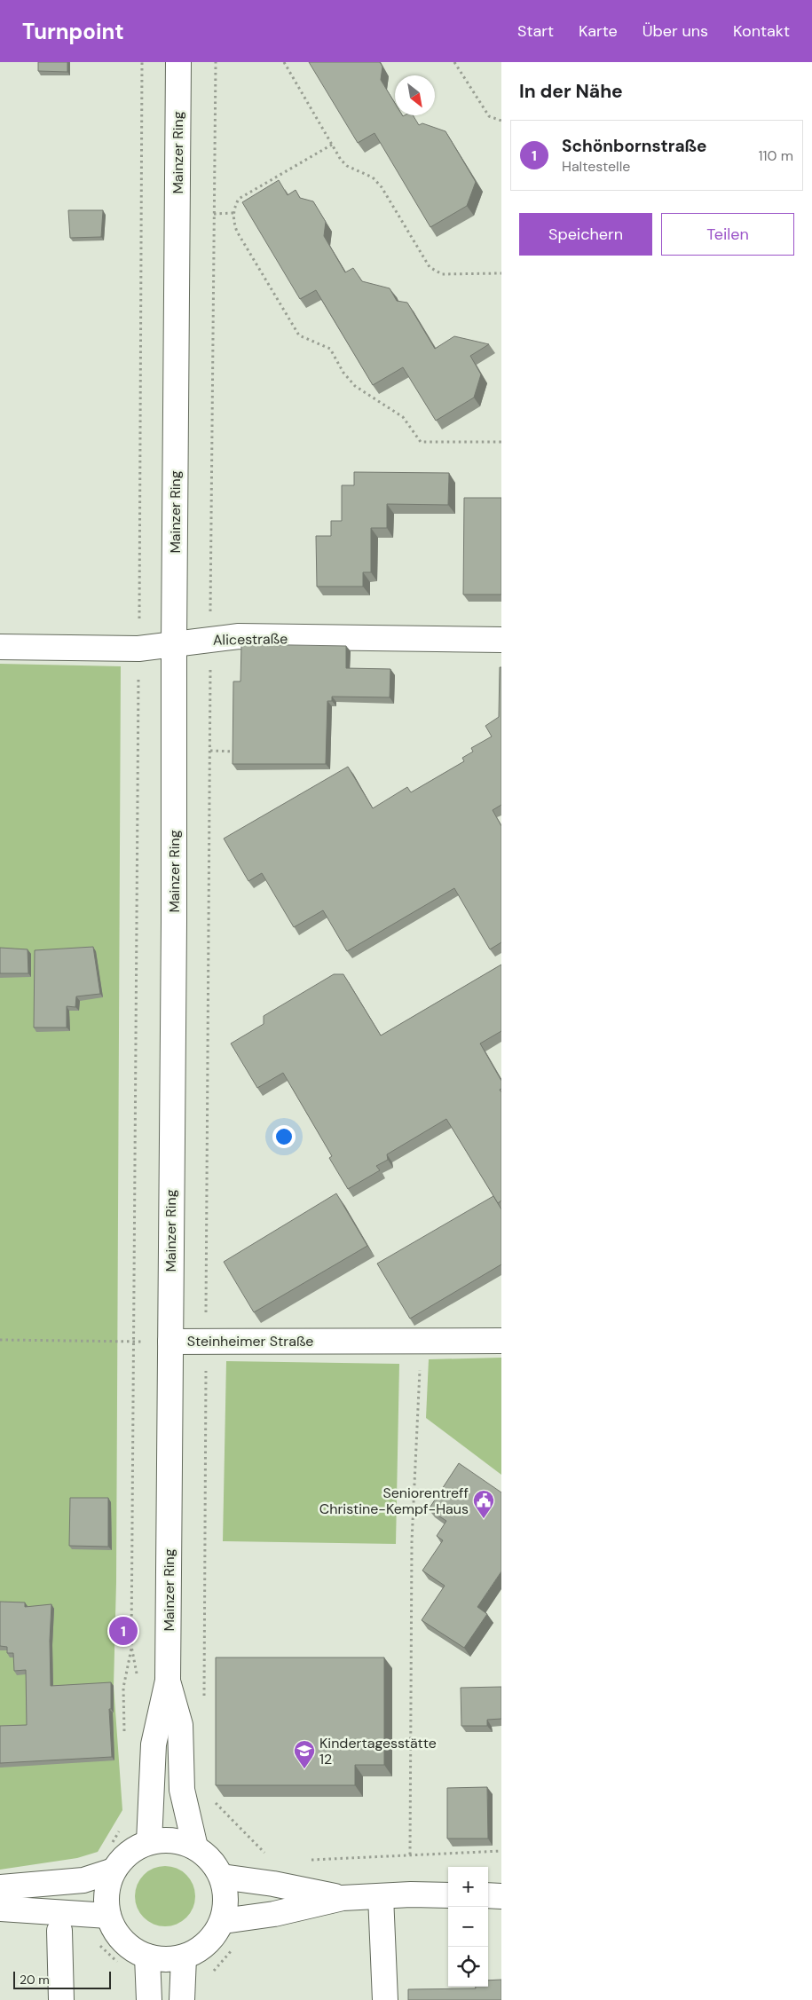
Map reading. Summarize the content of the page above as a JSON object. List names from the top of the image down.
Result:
{
  "streets": {
    "street": ["Mainzer Ring", "Alicestraße", "Steinheimer Straße"]
  },
  "crossings": [
    ["Mainzer Ring", "Alicestraße"],
    ["Mainzer Ring", "Steinheimer Straße"]
  ],
  "places": {
    "public building": ["Seniorentreff Christine-Kempf-Haus"],
    "school or university": ["Kindertagesstätte 12"]
  },
  "scale_bar": "20 m",
  "north": "bottom right",
  "page": {
    "header": "Turnpoint",
    "nav": [
      "Start",
      "Karte",
      "Über uns",
      "Kontakt"
    ],
    "heading": "In der Nähe",
    "list": [
      {
        "mark": "1",
        "name": "Schönbornstraße",
        "note": "Haltestelle",
        "value": "110 m"
      }
    ],
    "buttons": ["Speichern", "Teilen"],
    "pins": "1",
    "map_buttons": ["+", "−"],
    "scale": "20 m"
  }
}
